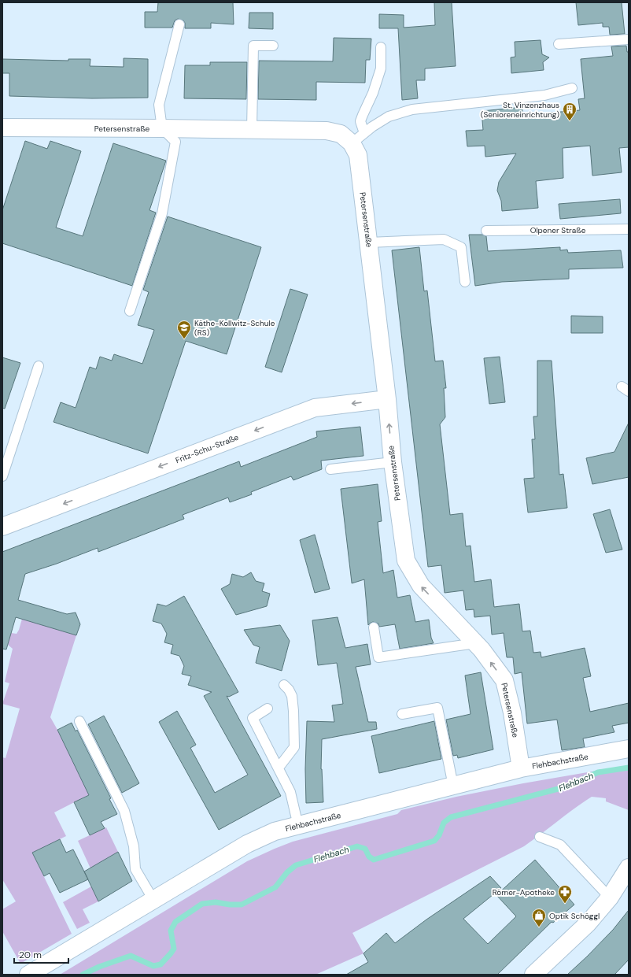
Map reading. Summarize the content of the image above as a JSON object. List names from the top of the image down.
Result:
{
  "streets": {
    "street": ["Petersenstraße", "Fritz-Schu-Straße", "Flehbachstraße"],
    "lane": ["Olpener Straße"]
  },
  "crossings": [
    ["Petersenstraße", "Fritz-Schu-Straße"],
    ["Petersenstraße", "Flehbachstraße"]
  ],
  "one_way": ["Petersenstraße", "Fritz-Schu-Straße"],
  "water": ["Flehbach"],
  "places": {
    "building": ["St. Vinzenzhaus (Senioreneinrichtung)"],
    "school or university": ["Käthe-Kollwitz-Schule (RS)"],
    "pharmacy": ["Römer-Apotheke"],
    "shop": ["Optik Schöggl"]
  },
  "scale_bar": "20 m"
}
